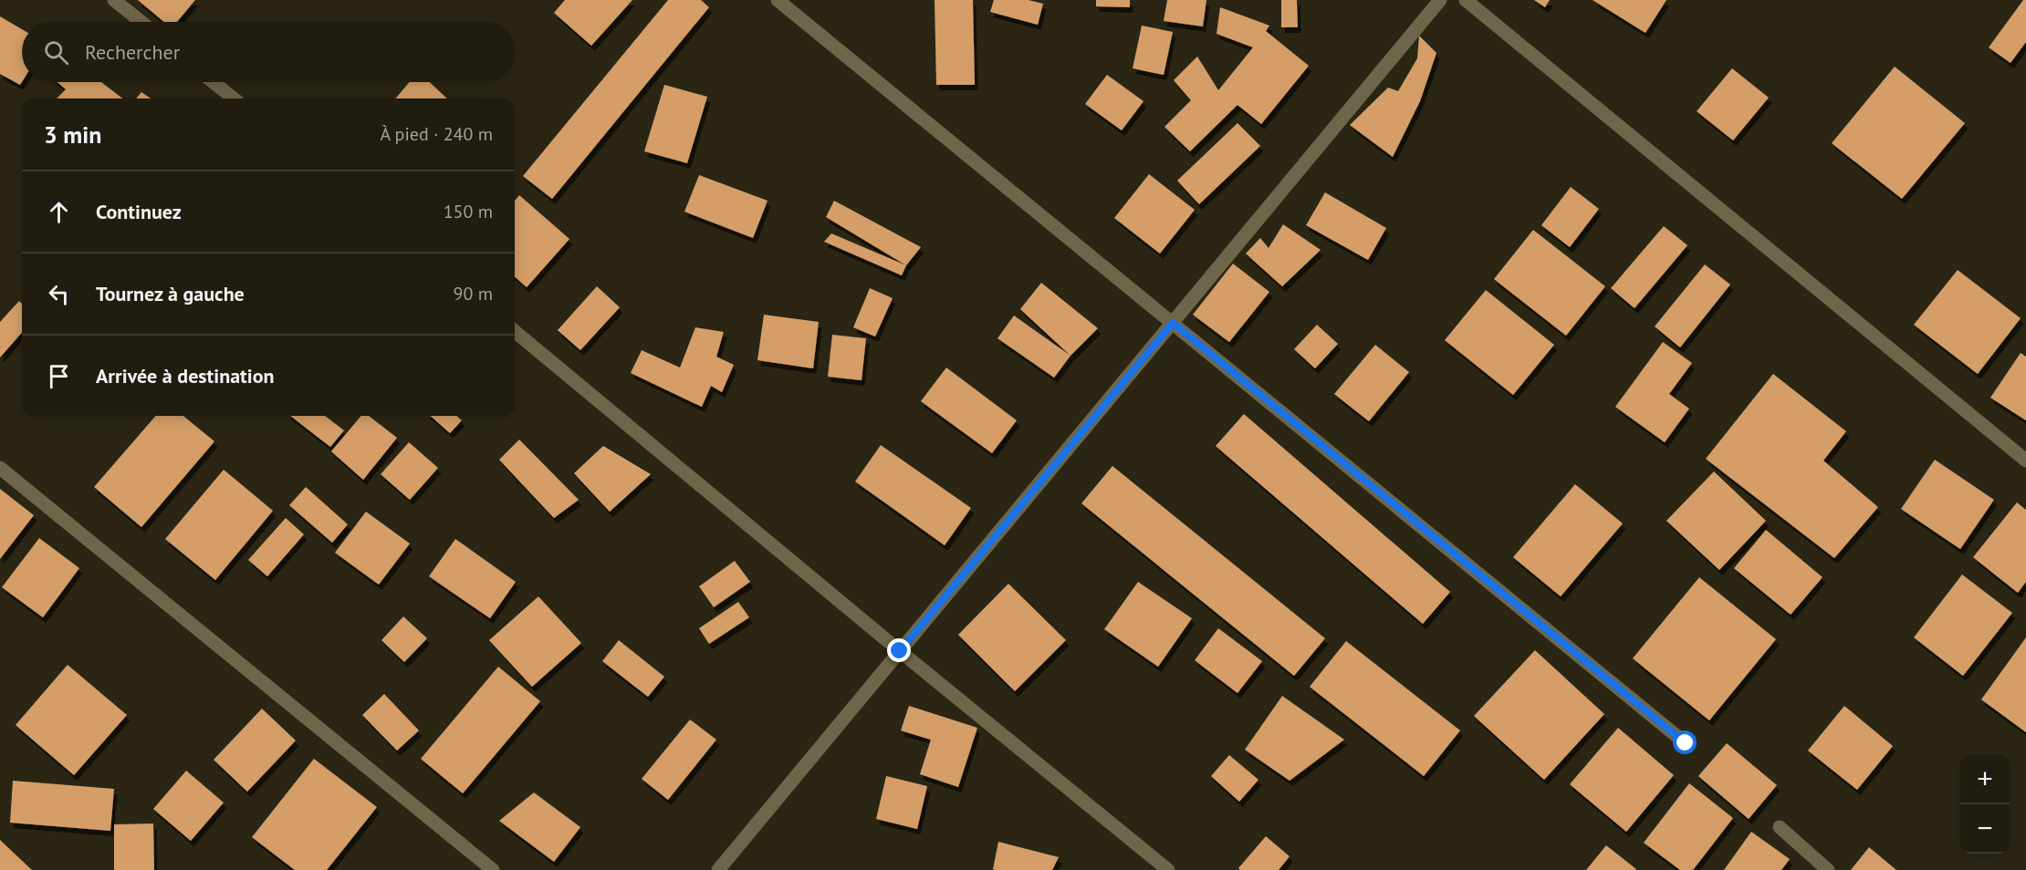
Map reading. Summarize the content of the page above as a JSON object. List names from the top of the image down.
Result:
{
  "page": {
    "search": "Rechercher",
    "heading": ["3 min", "À pied · 240 m"],
    "list": [
      ["Continuez", "150 m"],
      ["Tournez à gauche", "90 m"],
      "Arrivée à destination"
    ],
    "map_buttons": ["+", "−"]
  }
}
